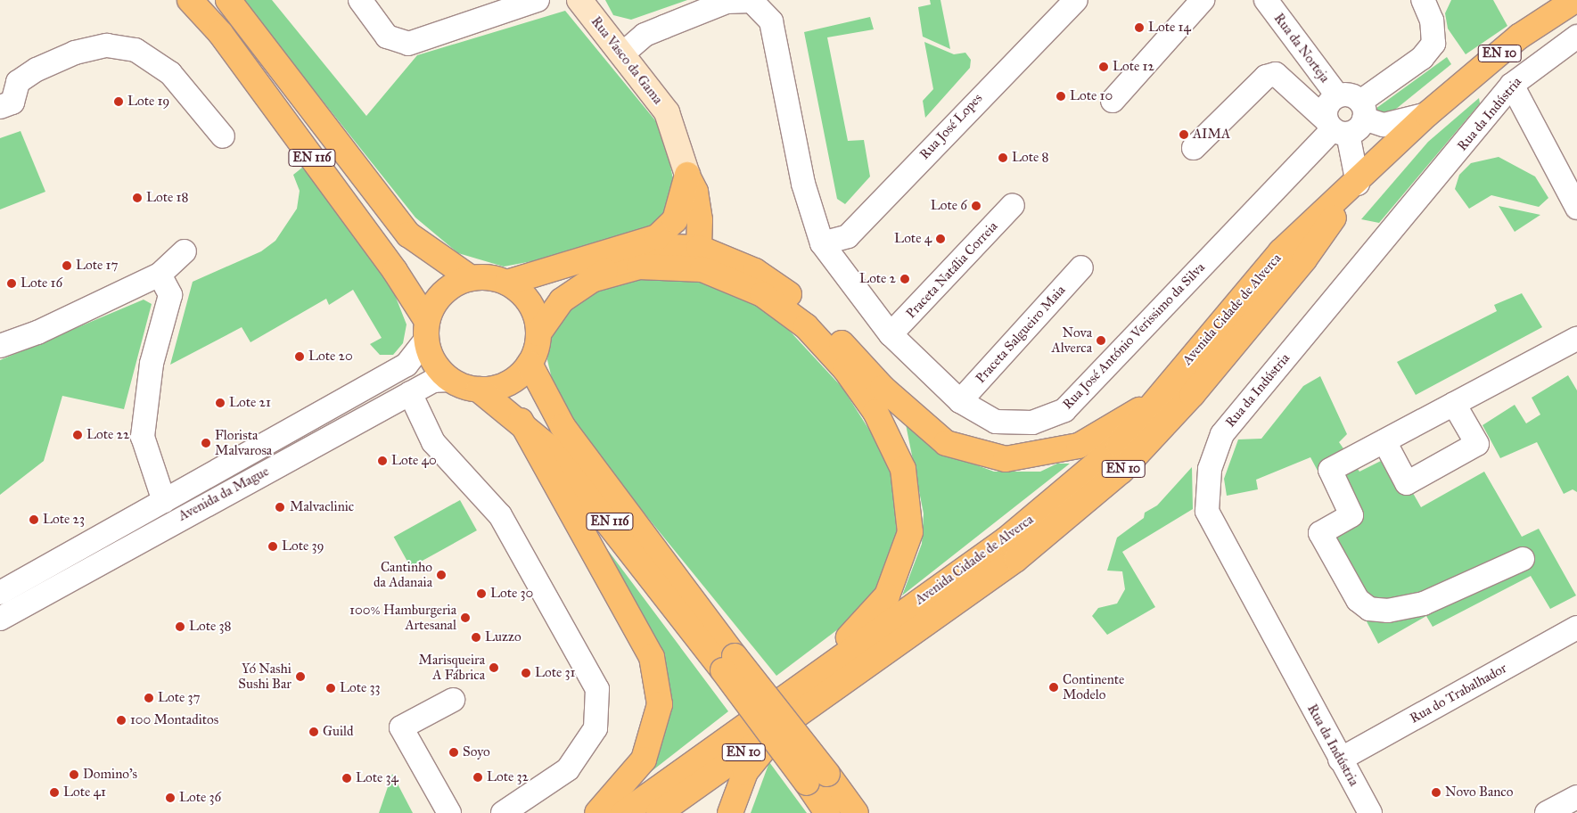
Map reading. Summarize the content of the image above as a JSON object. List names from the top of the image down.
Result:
{
  "streets": {
    "main road": [
      "EN 10",
      "Rua Vasco da Gama",
      "EN 116",
      "Avenida Cidade de Alverca"
    ],
    "street": [
      "Rua da Norteja",
      "Rua da Indústria",
      "Rua José Lopes",
      "Praceta Natália Correia",
      "Praceta Salgueiro Maia",
      "Rua José António Verissimo da Silva",
      "Avenida da Mague",
      "Rua do Trabalhador"
    ]
  },
  "crossings": [
    ["Rua da Norteja", "Rua José António Verissimo da Silva"],
    ["Rua Vasco da Gama", "Rua José António Verissimo da Silva"],
    ["Rua da Indústria", "Rua do Trabalhador"],
    ["Rua José Lopes", "Rua José António Verissimo da Silva"],
    ["EN 116", "Avenida da Mague"],
    ["Praceta Natália Correia", "Rua José António Verissimo da Silva"],
    ["Praceta Salgueiro Maia", "Rua José António Verissimo da Silva"]
  ],
  "places": [
    "Lote 14",
    "Lote 12",
    "Lote 10",
    "Lote 19",
    "AIMA",
    "Lote 8",
    "Lote 18",
    "Lote 6",
    "Lote 4",
    "Lote 17",
    "Lote 2",
    "Lote 16",
    "Nova Alverca",
    "Lote 20",
    "Lote 21",
    "Lote 22",
    "Florista Malvarosa",
    "Lote 40",
    "Malvaclinic",
    "Lote 23",
    "Lote 39",
    "Cantinho da Adanaia",
    "Lote 30",
    "100% Hamburgeria Artesanal",
    "Lote 38",
    "Luzzo",
    "Marisqueira A Fábrica",
    "Lote 31",
    "Yó Nashi Sushi Bar",
    "Continente Modelo",
    "Lote 33",
    "Lote 37",
    "100 Montaditos",
    "Guild",
    "Soyo",
    "Domino's",
    "Lote 32",
    "Lote 34",
    "Lote 41",
    "Novo Banco",
    "Lote 36"
  ]
}
